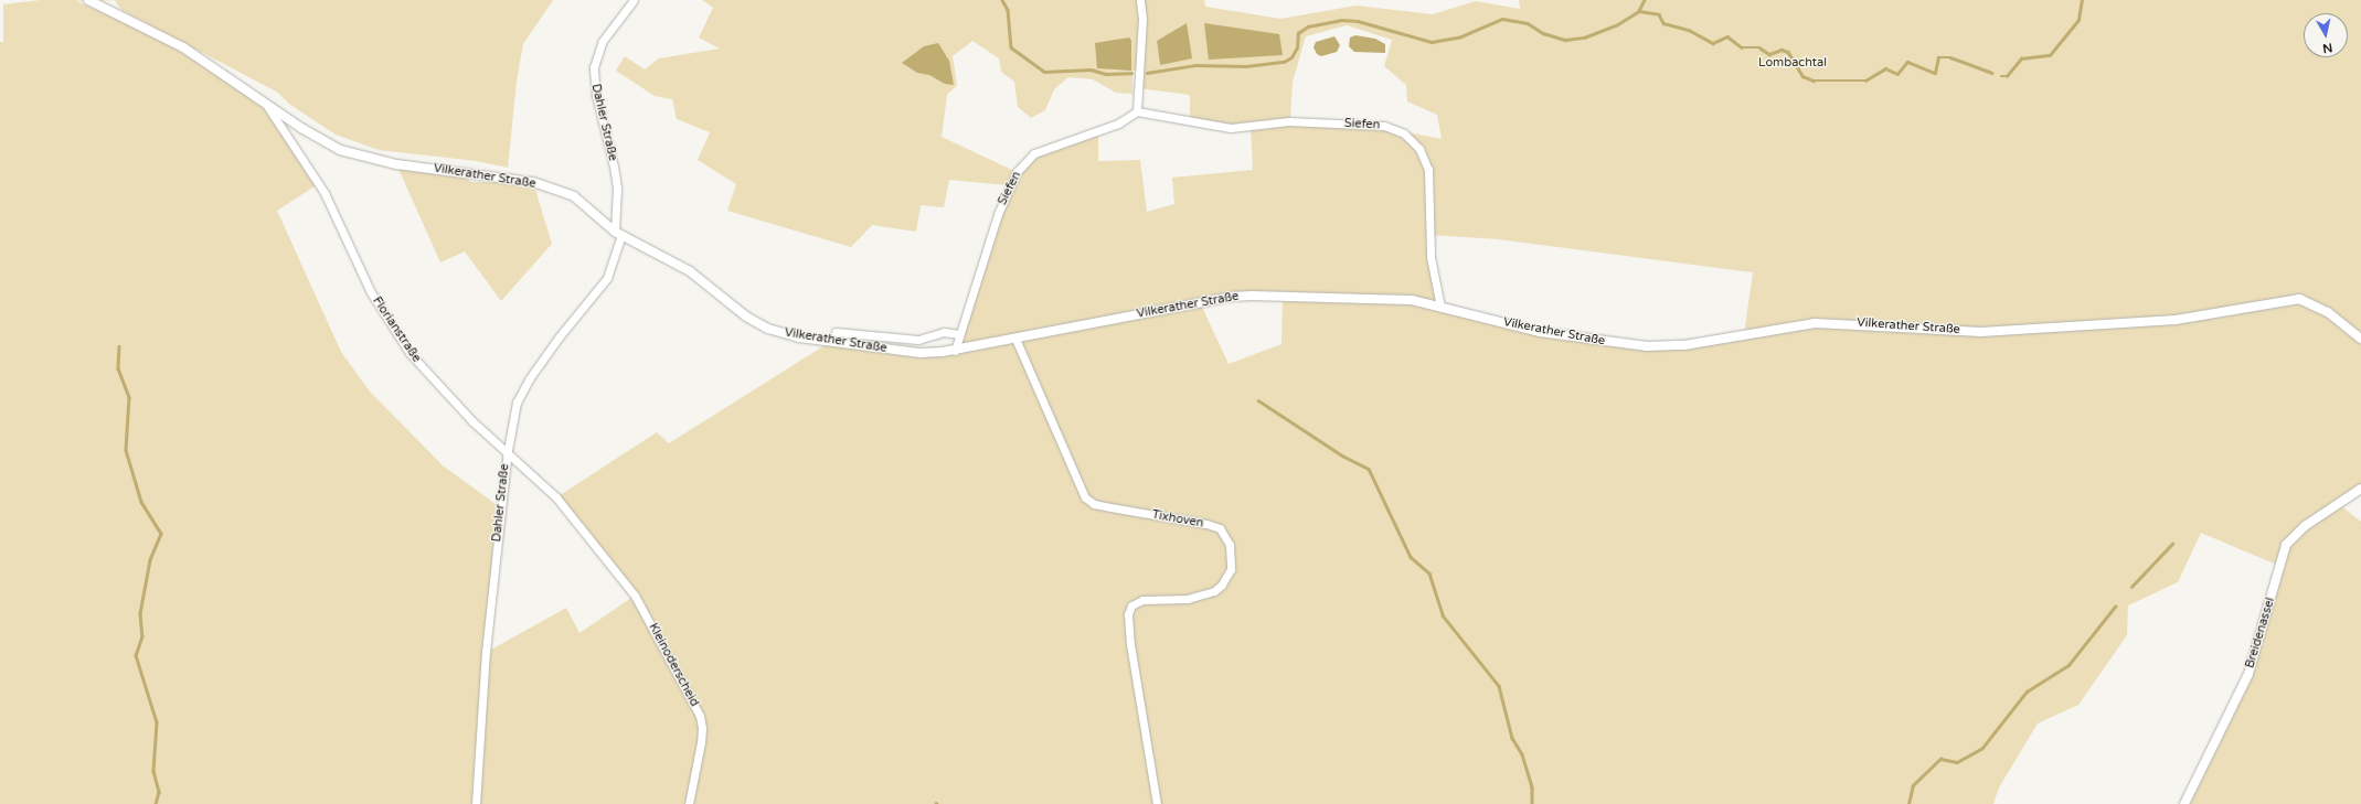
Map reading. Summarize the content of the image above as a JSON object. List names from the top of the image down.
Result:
{
  "streets": {
    "street": [
      "Dahler Straße",
      "Siefen",
      "Vilkerather Straße",
      "Florianstraße",
      "Tixhoven",
      "Breidenassel",
      "Kleinoderscheid"
    ]
  },
  "crossings": [
    ["Dahler Straße", "Vilkerather Straße"],
    ["Dahler Straße", "Florianstraße"],
    ["Siefen", "Vilkerather Straße"],
    ["Vilkerather Straße", "Florianstraße"],
    ["Vilkerather Straße", "Tixhoven"],
    ["Florianstraße", "Kleinoderscheid"]
  ],
  "parks": ["Lombachtal"],
  "north": "bottom"
}
